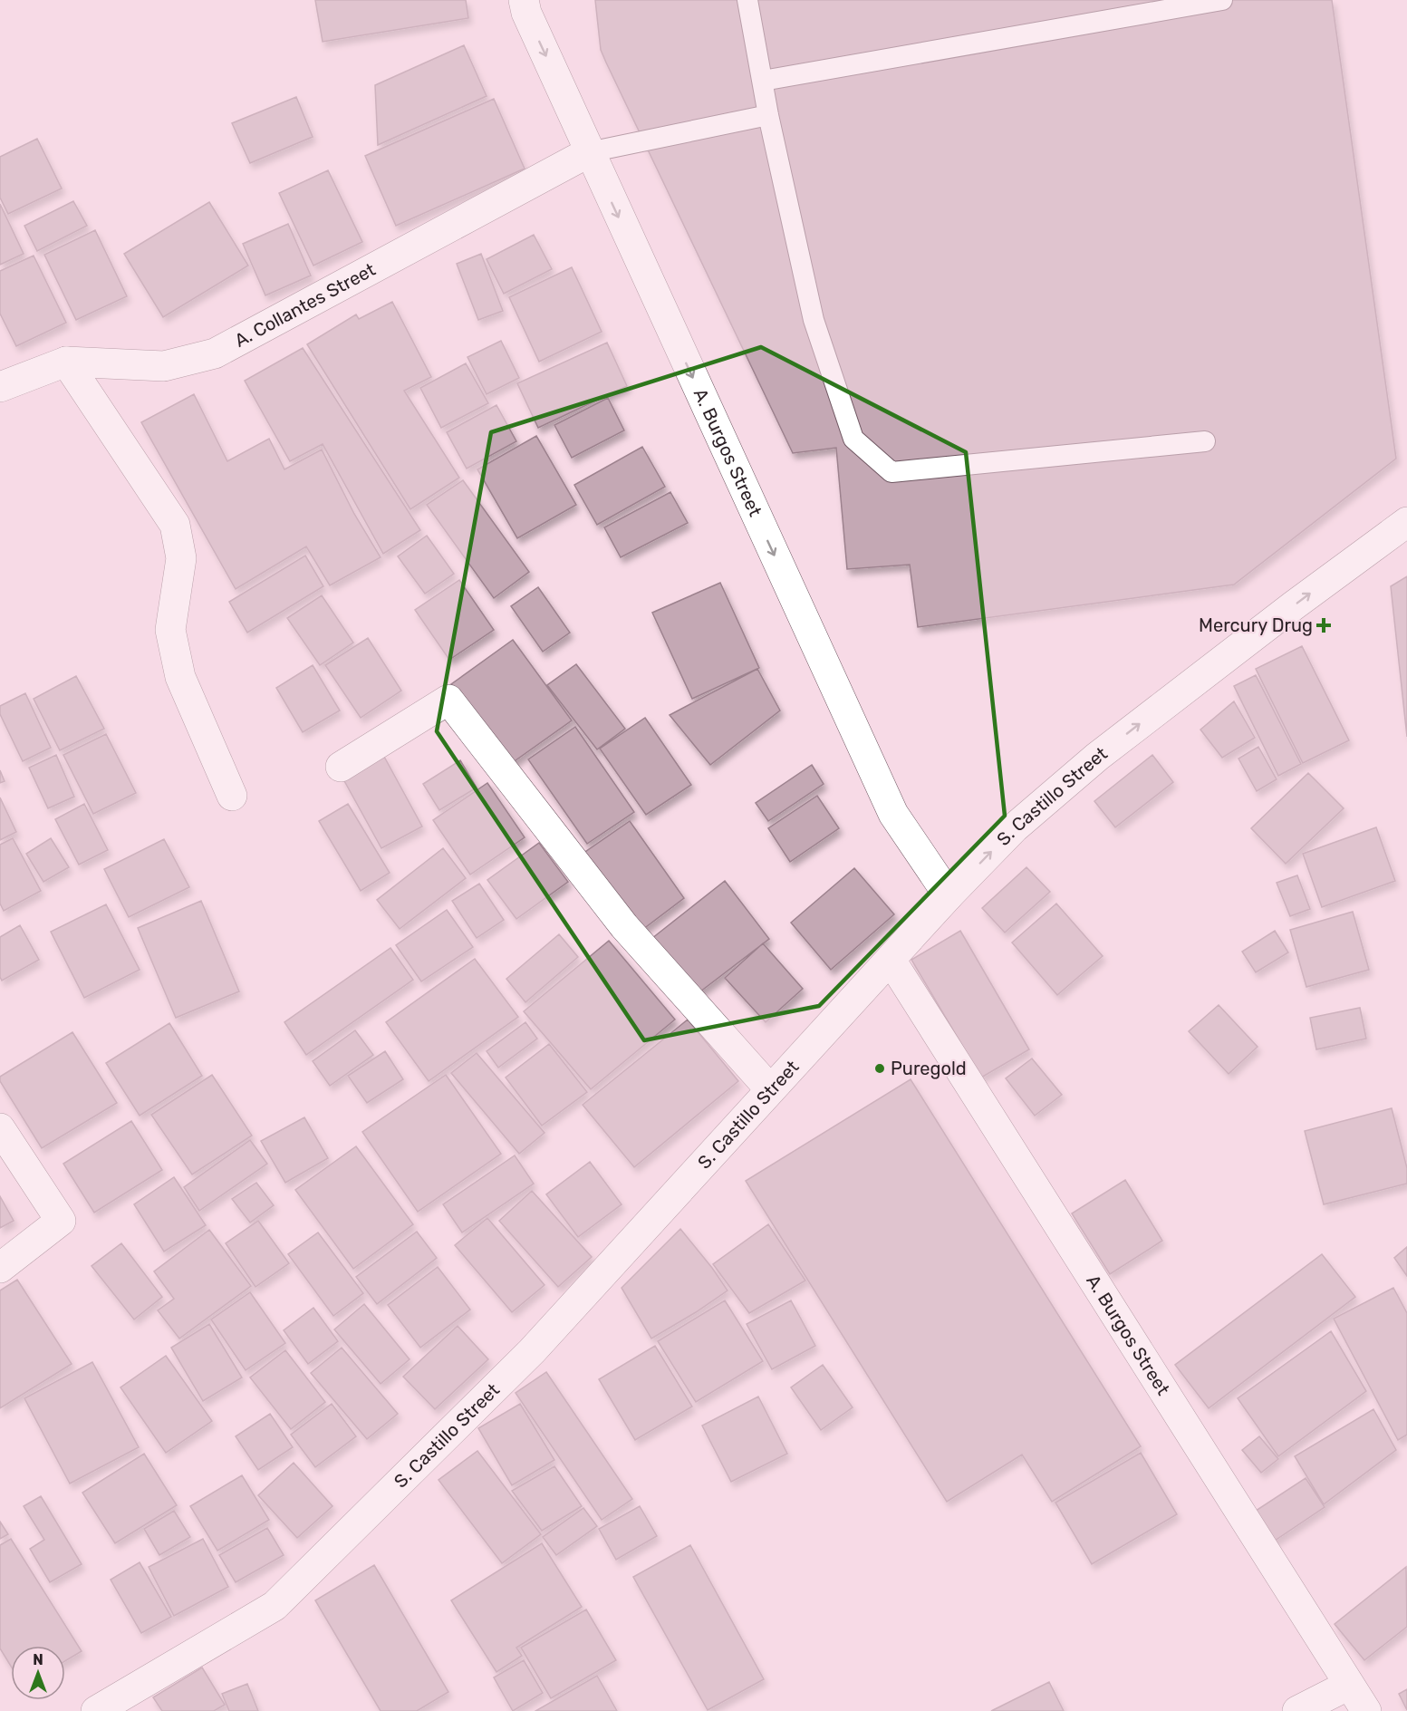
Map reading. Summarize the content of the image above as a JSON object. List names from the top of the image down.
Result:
{
  "streets": {
    "street": ["A. Collantes Street", "A. Burgos Street", "S. Castillo Street"]
  },
  "crossings": [
    ["A. Collantes Street", "A. Burgos Street"],
    ["A. Burgos Street", "S. Castillo Street"]
  ],
  "one_way": ["A. Burgos Street"],
  "places": {
    "health": ["Mercury Drug"],
    "other": ["Puregold"]
  },
  "north": "top"
}
